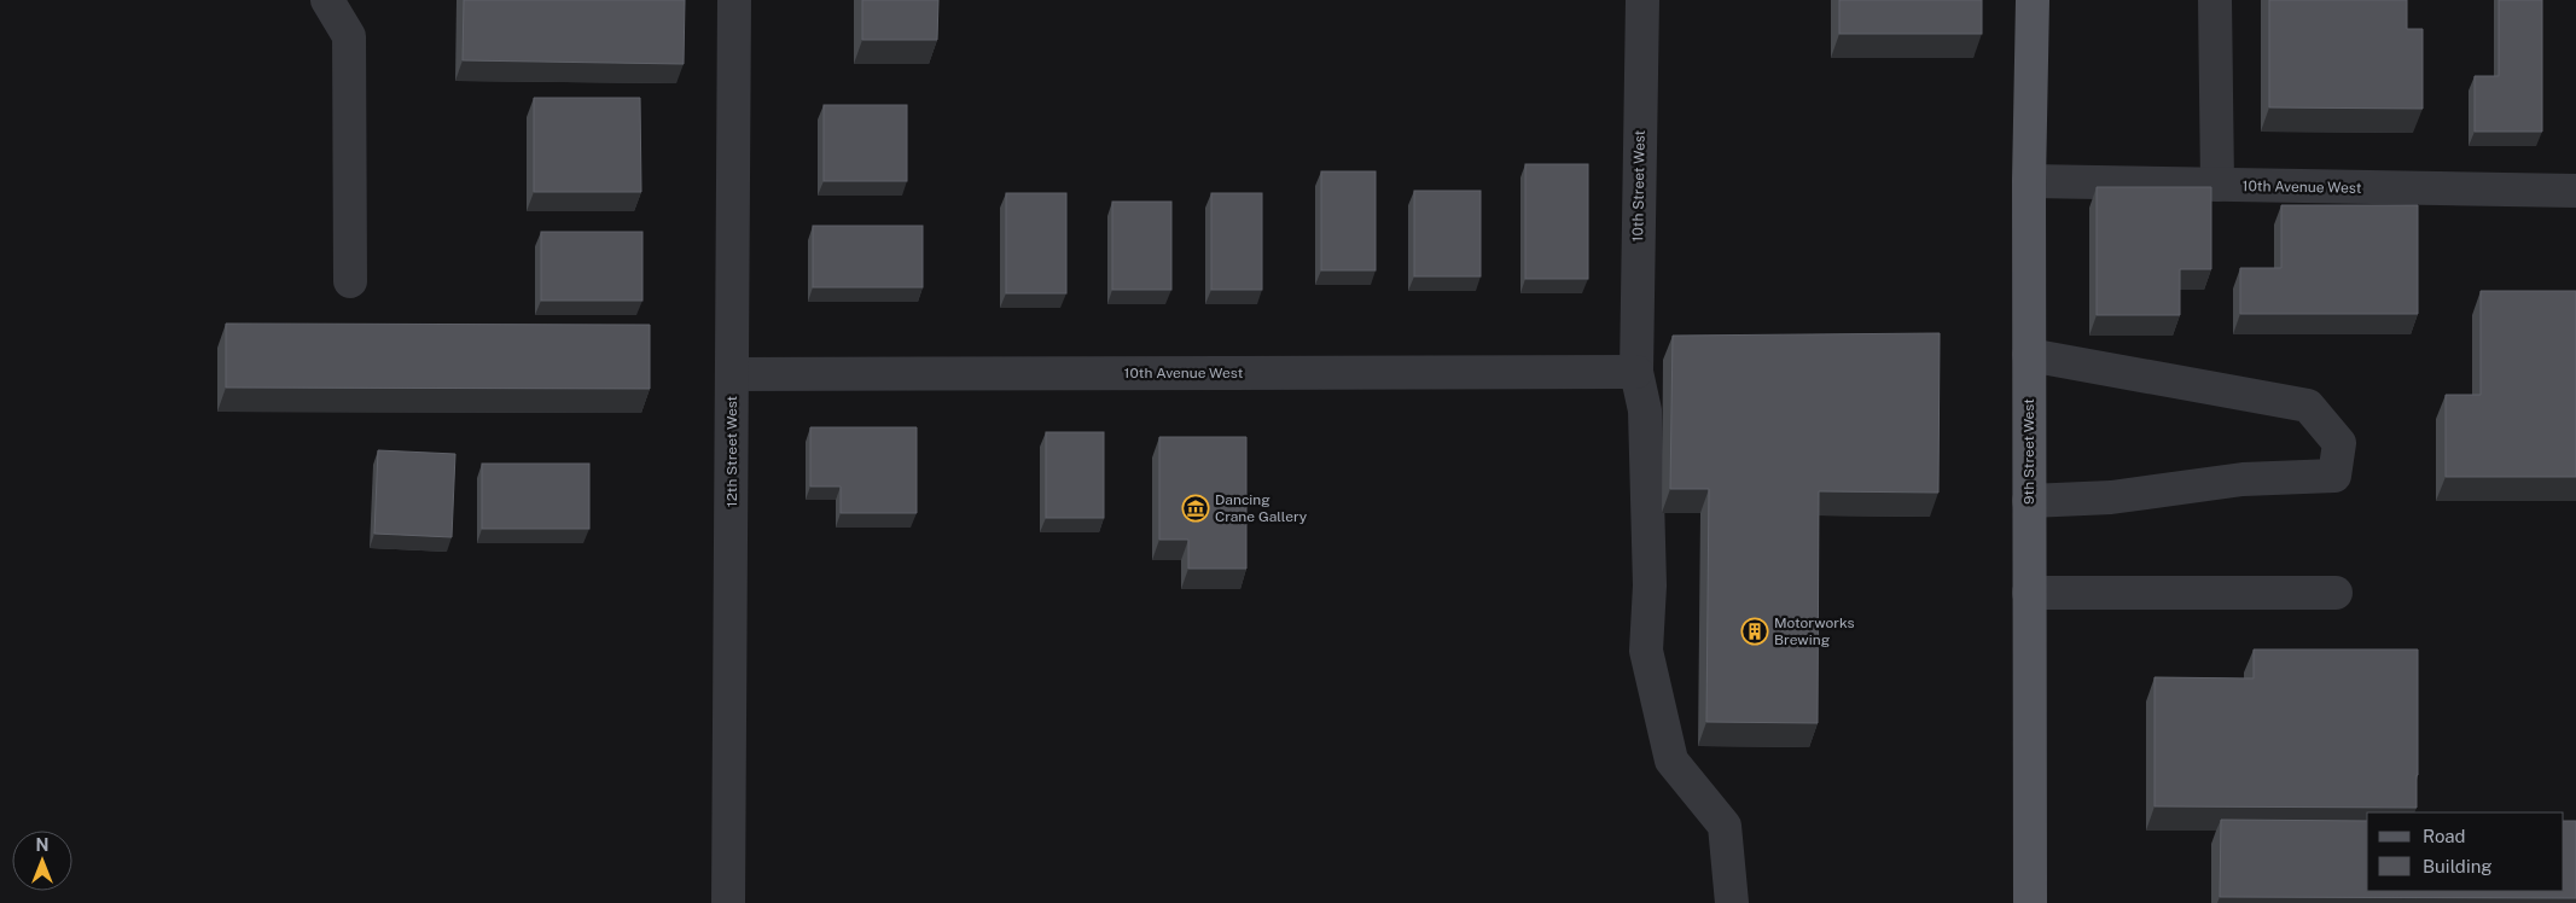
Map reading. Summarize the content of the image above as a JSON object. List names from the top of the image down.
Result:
{
  "streets": {
    "main road": ["9th Street West"],
    "street": ["10th Street West", "10th Avenue West", "12th Street West"]
  },
  "crossings": [
    ["10th Street West", "10th Avenue West"],
    ["10th Avenue West", "12th Street West"],
    ["10th Avenue West", "9th Street West"]
  ],
  "places": {
    "museum": ["Dancing Crane Gallery"],
    "building": ["Motorworks Brewing"]
  },
  "legend": ["Road", "Building"],
  "north": "top"
}
